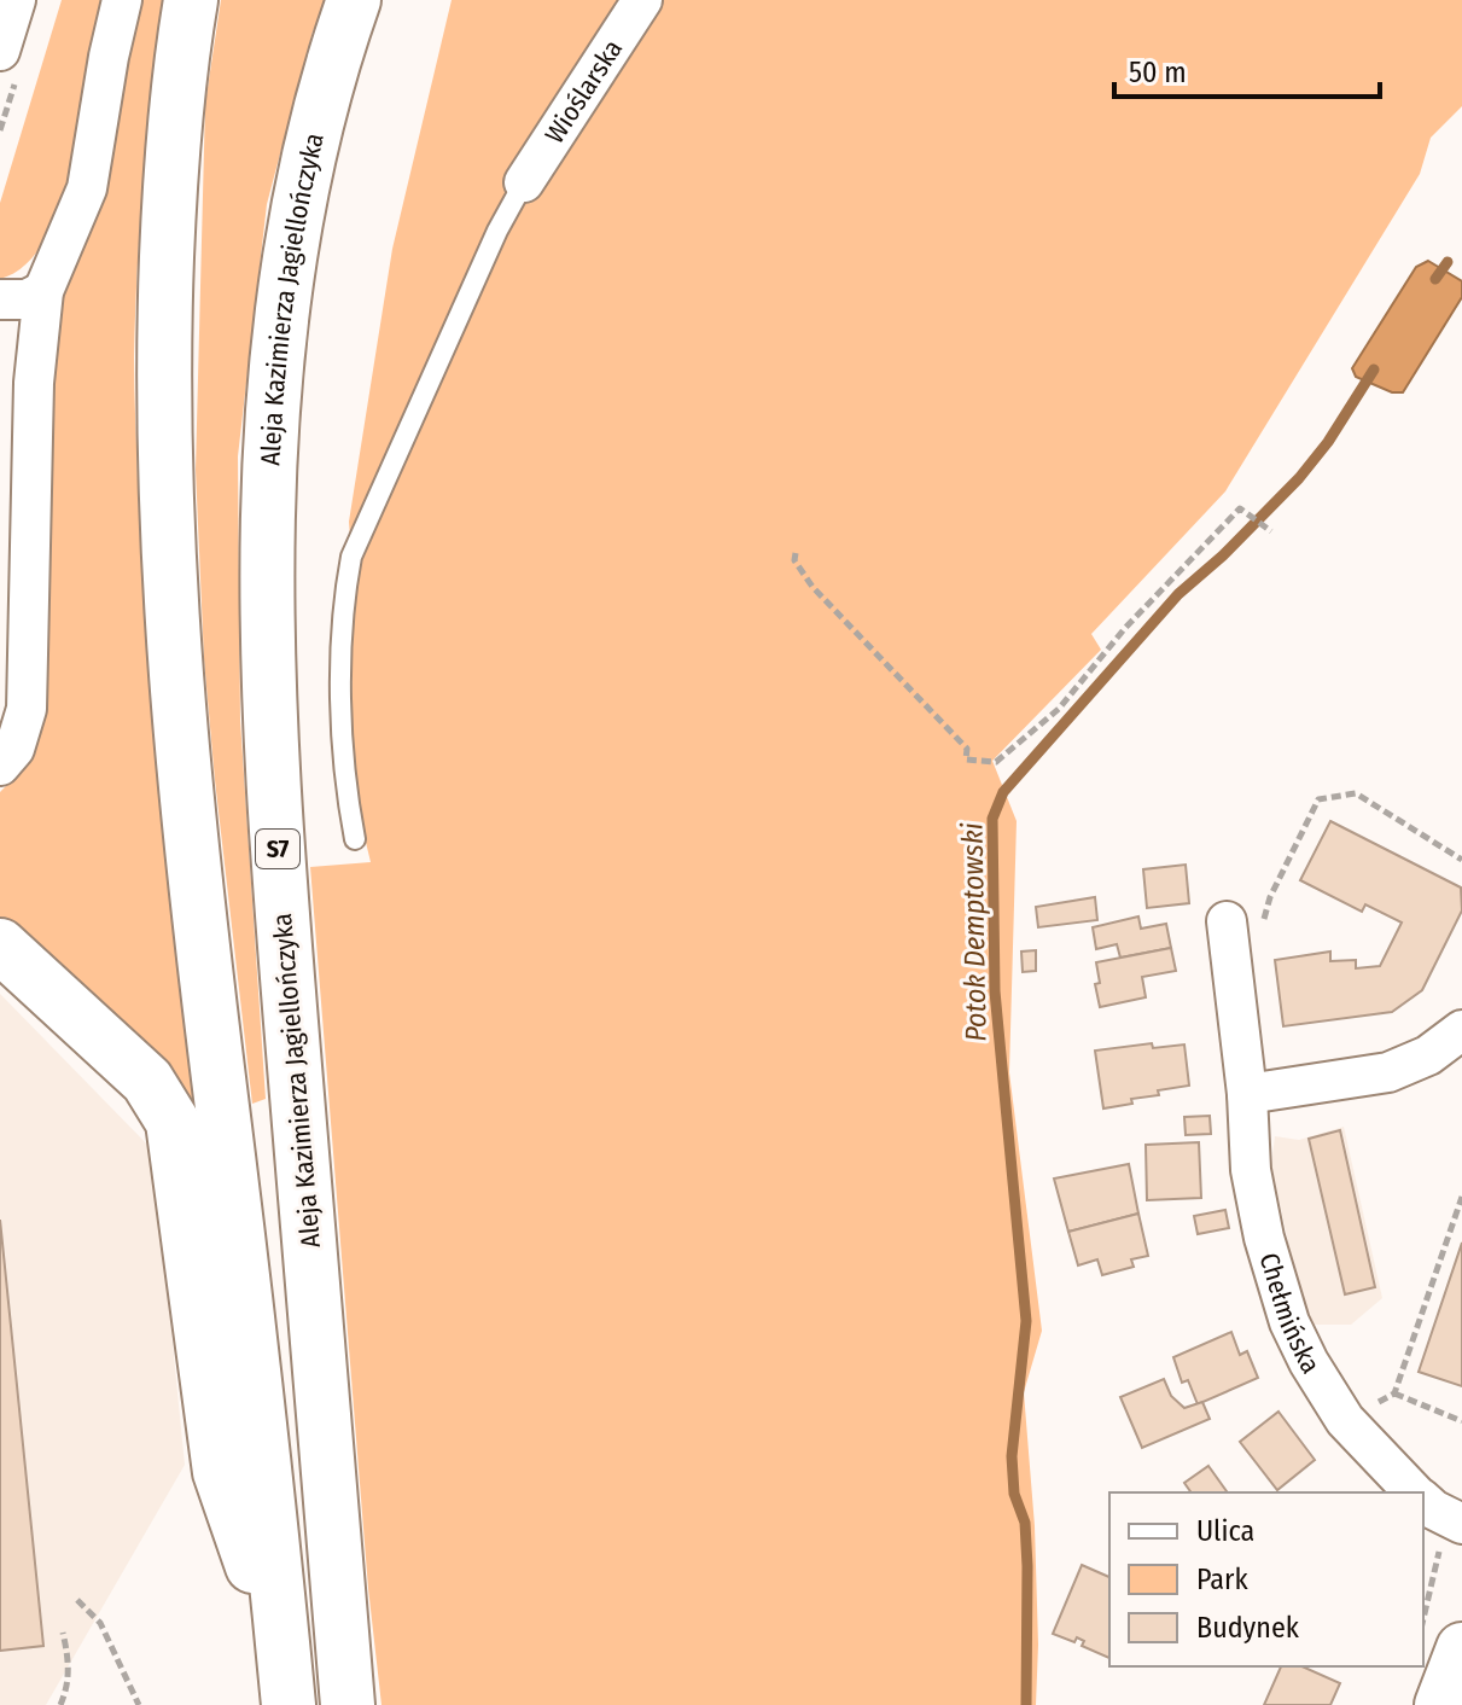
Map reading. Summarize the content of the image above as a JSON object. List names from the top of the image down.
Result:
{
  "streets": {
    "highway": ["Aleja Kazimierza Jagiellończyka", "S7"],
    "street": ["Wioślarska", "Chełmińska"]
  },
  "water": ["Potok Demptowski"],
  "legend": ["Ulica", "Park", "Budynek"],
  "scale_bar": "50 m"
}
